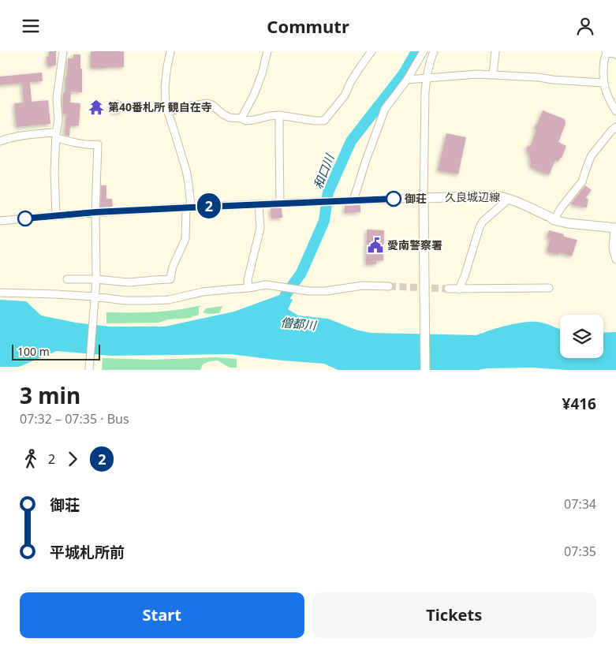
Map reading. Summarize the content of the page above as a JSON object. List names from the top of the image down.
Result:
{
  "streets": {
    "main road": ["久良城辺線"]
  },
  "water": ["和口川", "僧都川"],
  "places": {
    "temple": ["第40番札所 観自在寺"],
    "other": ["御荘"],
    "public building": ["愛南警察署"]
  },
  "lines": ["bus line 2"],
  "scale_bar": "100 m",
  "page": {
    "header": "Commutr",
    "on_map": "2",
    "scale": "100 m",
    "heading": ["3 min", "07:32 – 07:35 · Bus", "¥416"],
    "legs": ["2", "2"],
    "list": [
      {
        "name": "御荘",
        "value": "07:34"
      },
      {
        "name": "平城札所前",
        "value": "07:35"
      }
    ],
    "buttons": ["Start", "Tickets"]
  }
}
